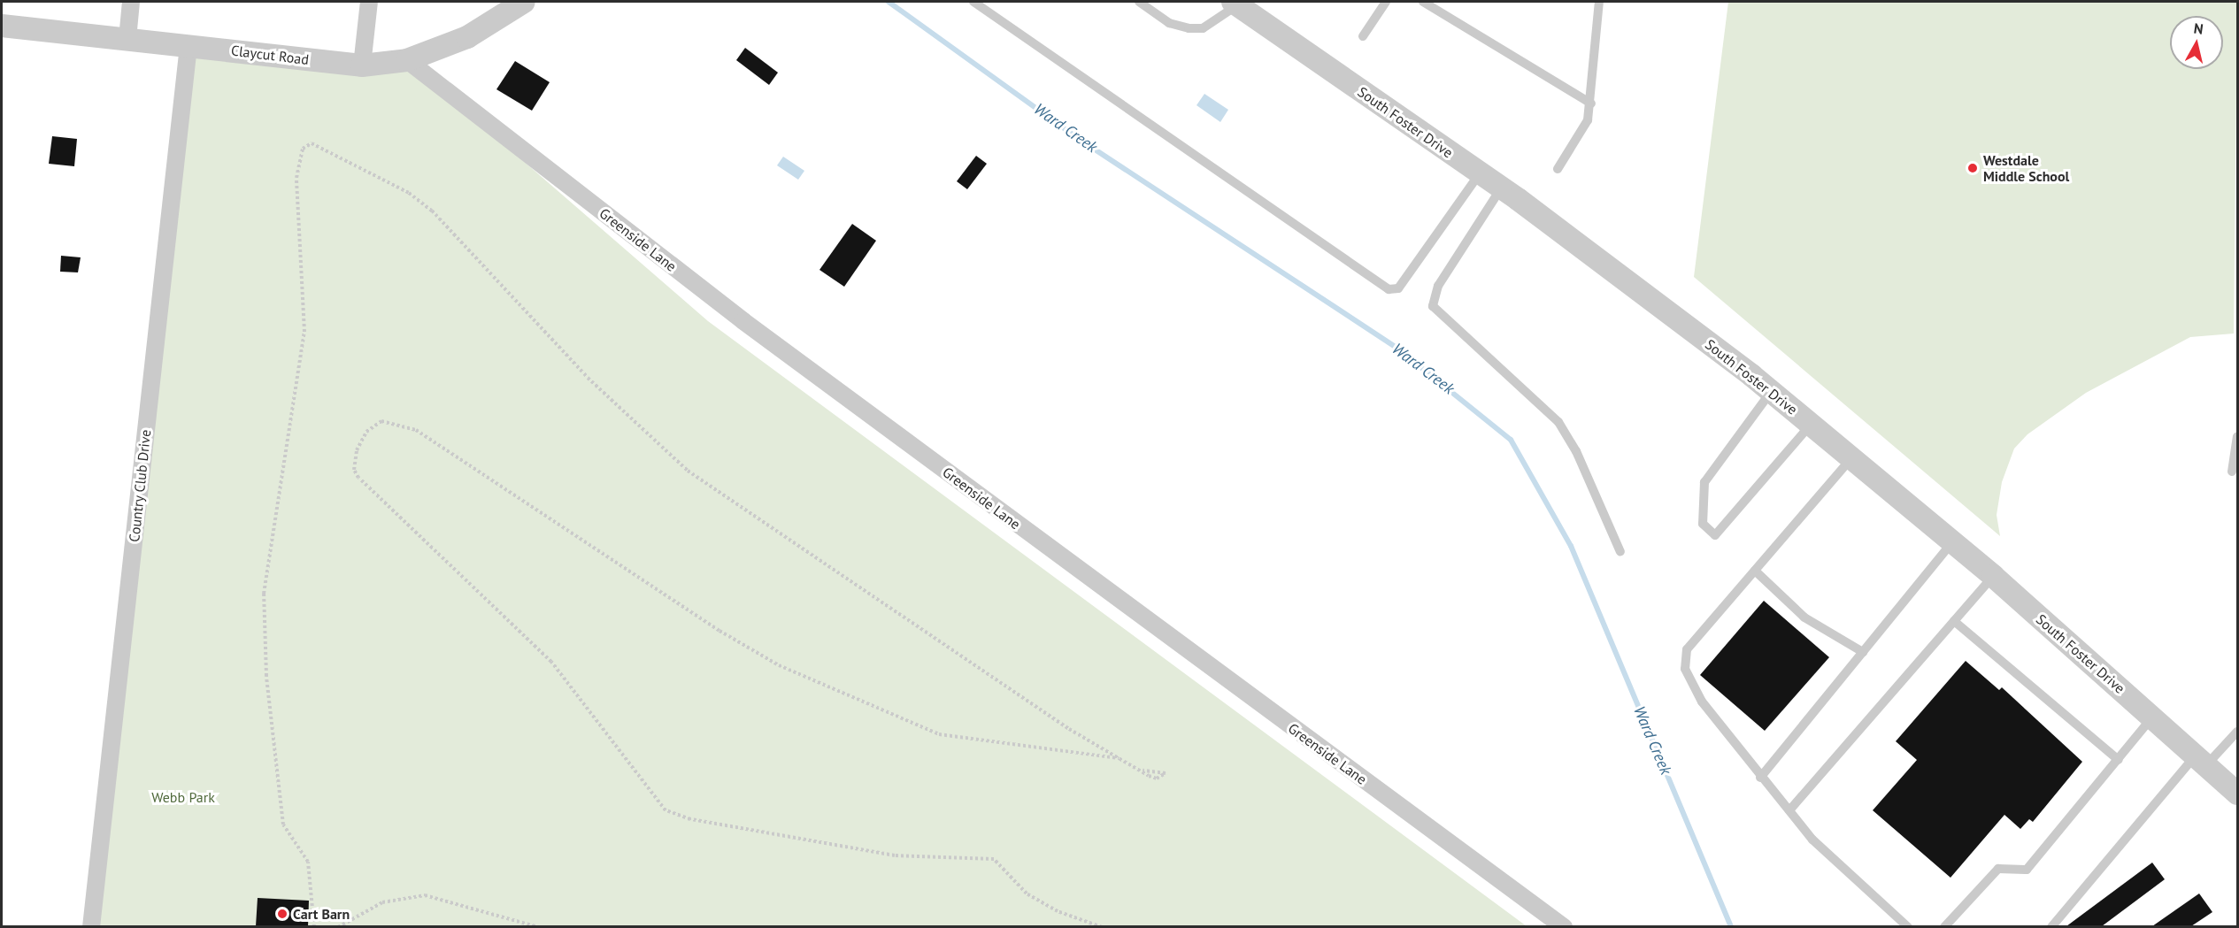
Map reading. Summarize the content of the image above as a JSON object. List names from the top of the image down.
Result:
{
  "streets": {
    "street": [
      "Claycut Road",
      "South Foster Drive",
      "Greenside Lane",
      "Country Club Drive"
    ]
  },
  "crossings": [
    ["Claycut Road", "Greenside Lane"],
    ["Claycut Road", "Country Club Drive"]
  ],
  "water": ["Ward Creek"],
  "parks": ["Webb Park"],
  "places": ["Westdale Middle School", "Cart Barn"],
  "north": "top"
}
